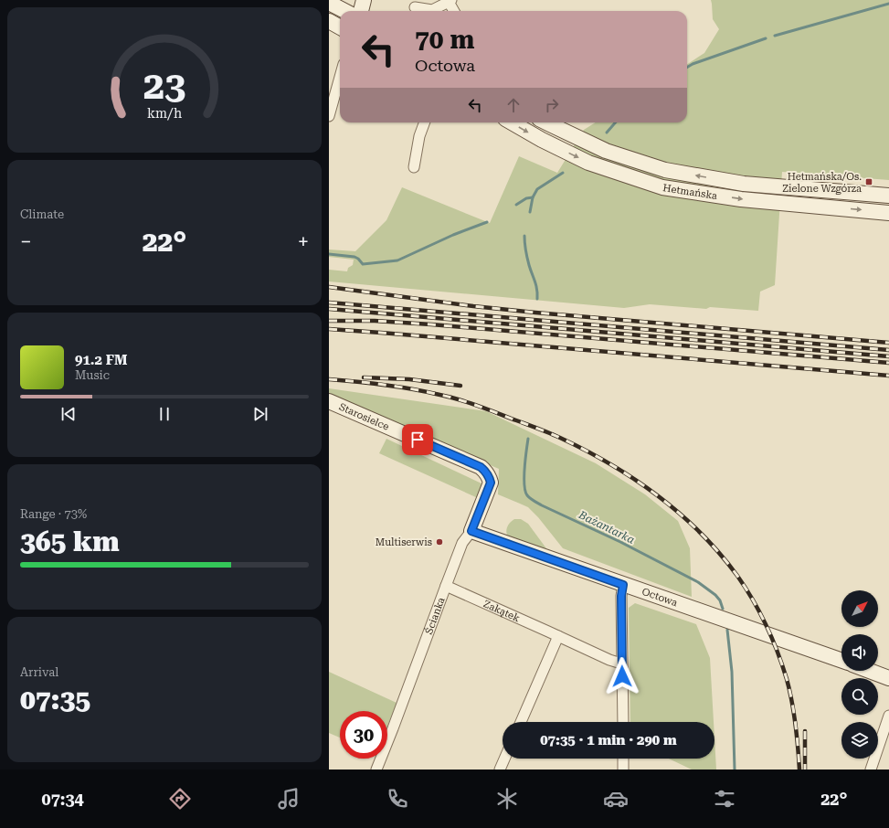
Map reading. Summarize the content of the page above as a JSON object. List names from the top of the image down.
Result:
{
  "streets": {
    "main road": [
      "Hetmańska",
      "Starosielce",
      "Octowa",
      "Ścianka"
    ],
    "street": ["Zakątek"]
  },
  "crossings": [
    ["Starosielce", "Ścianka"],
    ["Octowa", "Ścianka"],
    ["Zakątek", "Ścianka"]
  ],
  "water": ["Bażantarka"],
  "places": {
    "transit": ["Hetmańska/Os. Zielone Wzgórza"],
    "other": ["Multiserwis"]
  },
  "north": "top right",
  "page": {
    "turn": ["70 m", "Octowa"],
    "tile": [
      "Climate",
      ["Range · 73%", "365 km"],
      ["Arrival", "07:35"]
    ],
    "heat": ["−", "22°", "+"],
    "song": ["91.2 FM", "Music"],
    "limit": "30",
    "trip": "07:35 · 1 min · 290 m",
    "tabs": ["07:34", "22°"],
    "gauge": ["23", "km/h"]
  }
}
